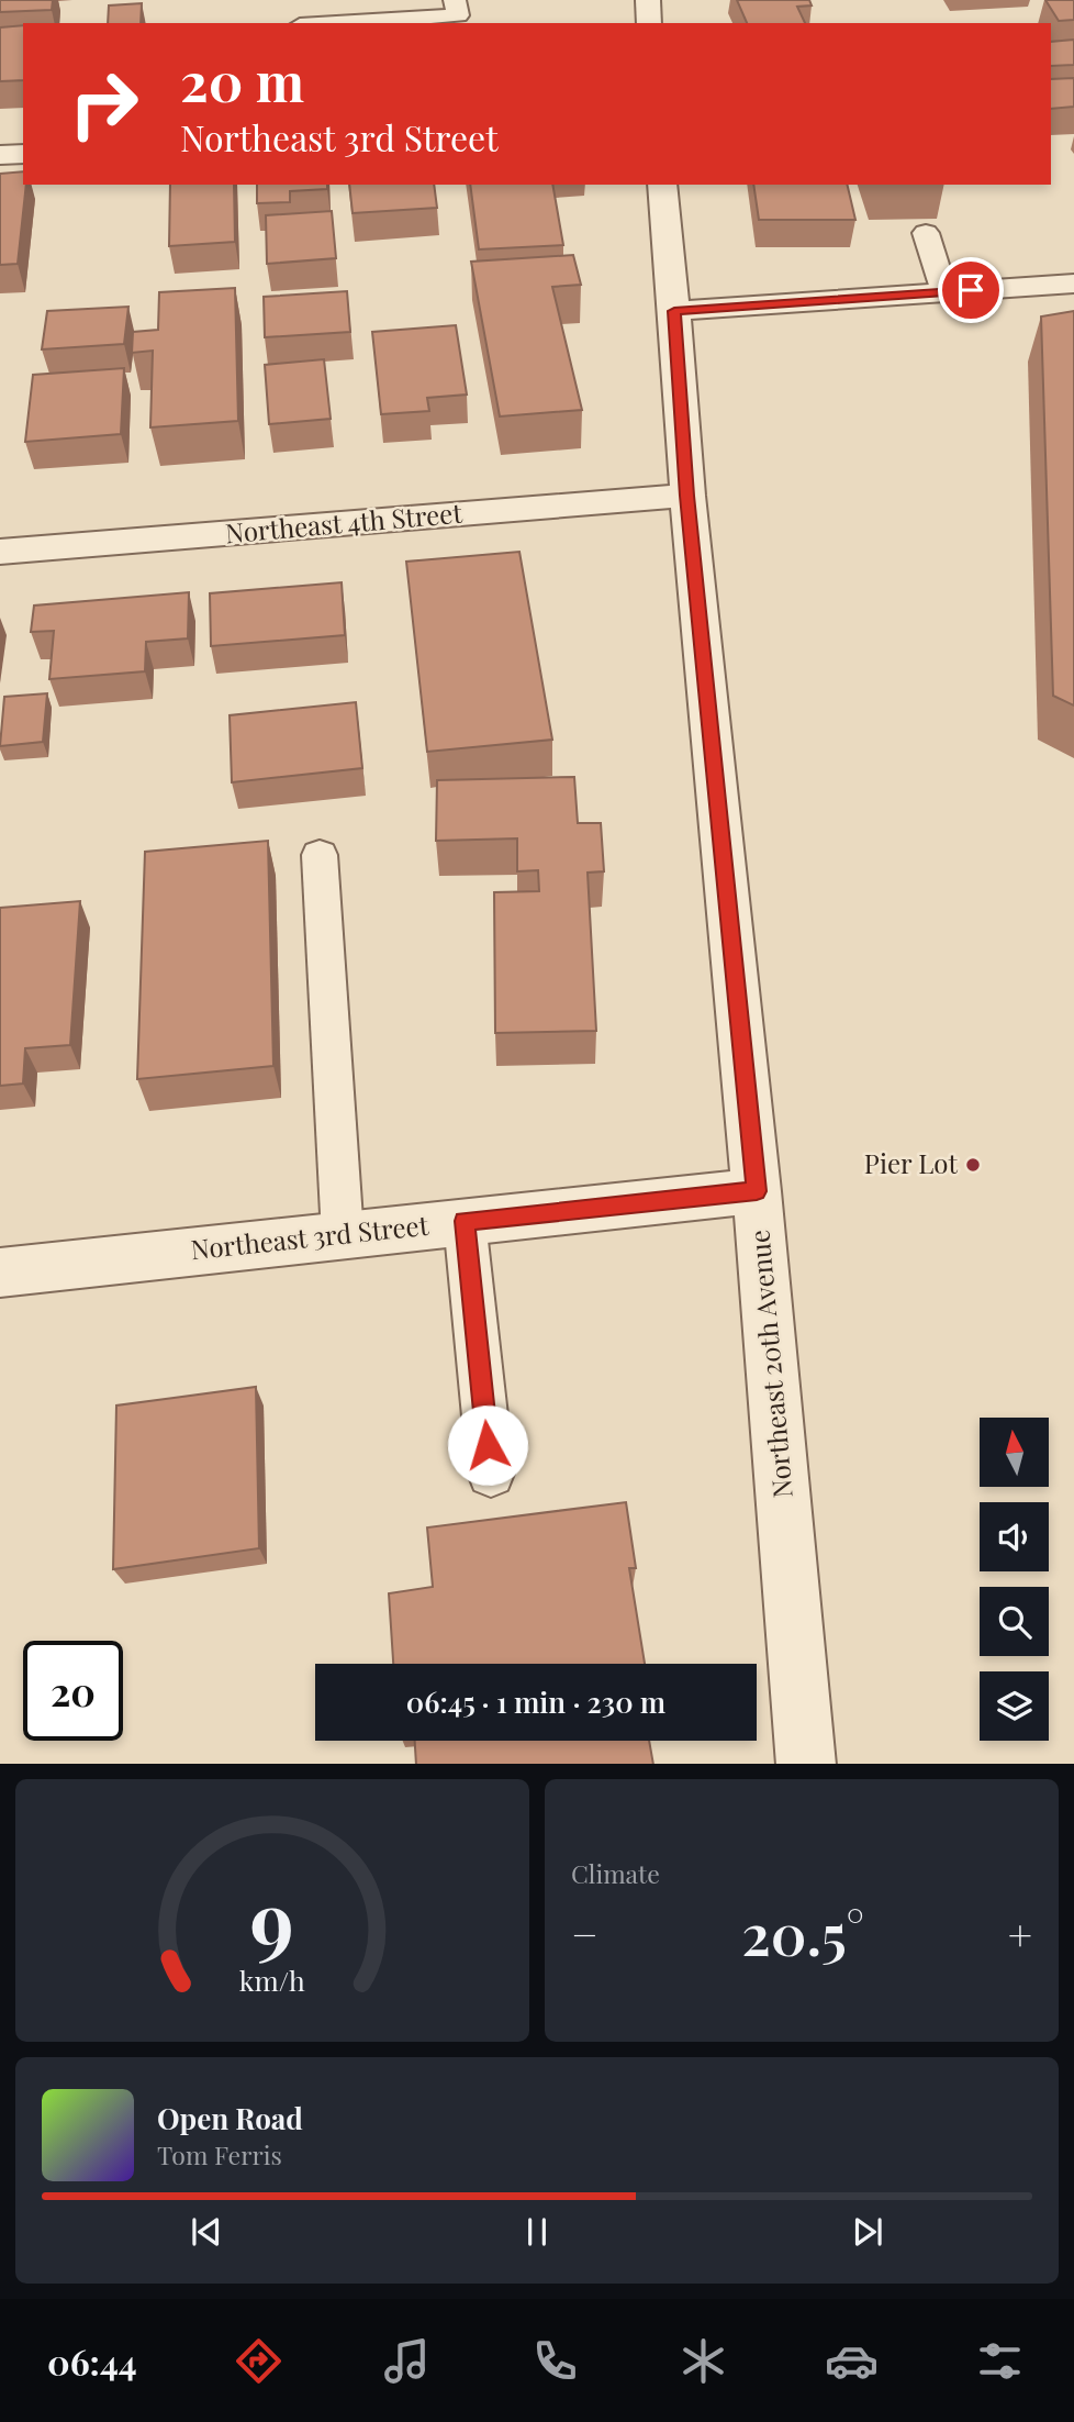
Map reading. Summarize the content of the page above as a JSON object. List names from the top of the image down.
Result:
{
  "streets": {
    "street": ["Northeast 4th Street", "Northeast 3rd Street", "Northeast 20th Avenue"]
  },
  "crossings": [
    ["Northeast 4th Street", "Northeast 20th Avenue"],
    ["Northeast 3rd Street", "Northeast 20th Avenue"]
  ],
  "places": ["Pier Lot"],
  "north": "top",
  "page": {
    "turn": ["20 m", "Northeast 3rd Street"],
    "limit": "20",
    "trip": "06:45 · 1 min · 230 m",
    "tile": "Climate",
    "heat": ["−", "20.5°", "+"],
    "song": ["Open Road", "Tom Ferris"],
    "tabs": "06:44",
    "gauge": ["9", "km/h"]
  }
}
